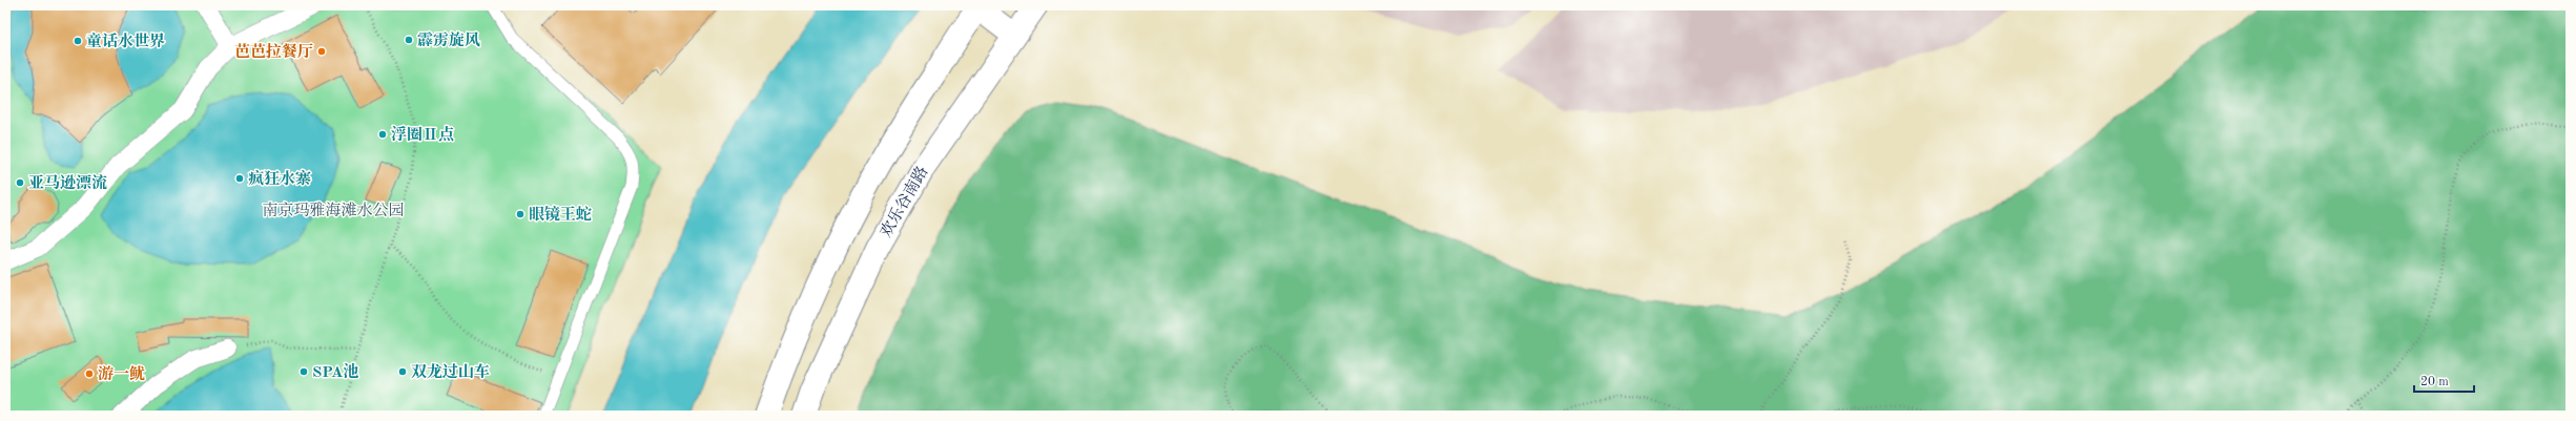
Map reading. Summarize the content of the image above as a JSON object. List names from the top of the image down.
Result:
{
  "streets": {
    "street": ["欢乐谷南路"]
  },
  "parks": ["南京玛雅海滩水公园"],
  "places": [
    "霹雳旋风",
    "童话水世界",
    "芭芭拉餐厅",
    "浮圈Ⅱ点",
    "疯狂水寨",
    "亚马逊漂流",
    "眼镜王蛇",
    "SPA池",
    "双龙过山车",
    "游一鱿"
  ],
  "scale_bar": "20 m"
}
